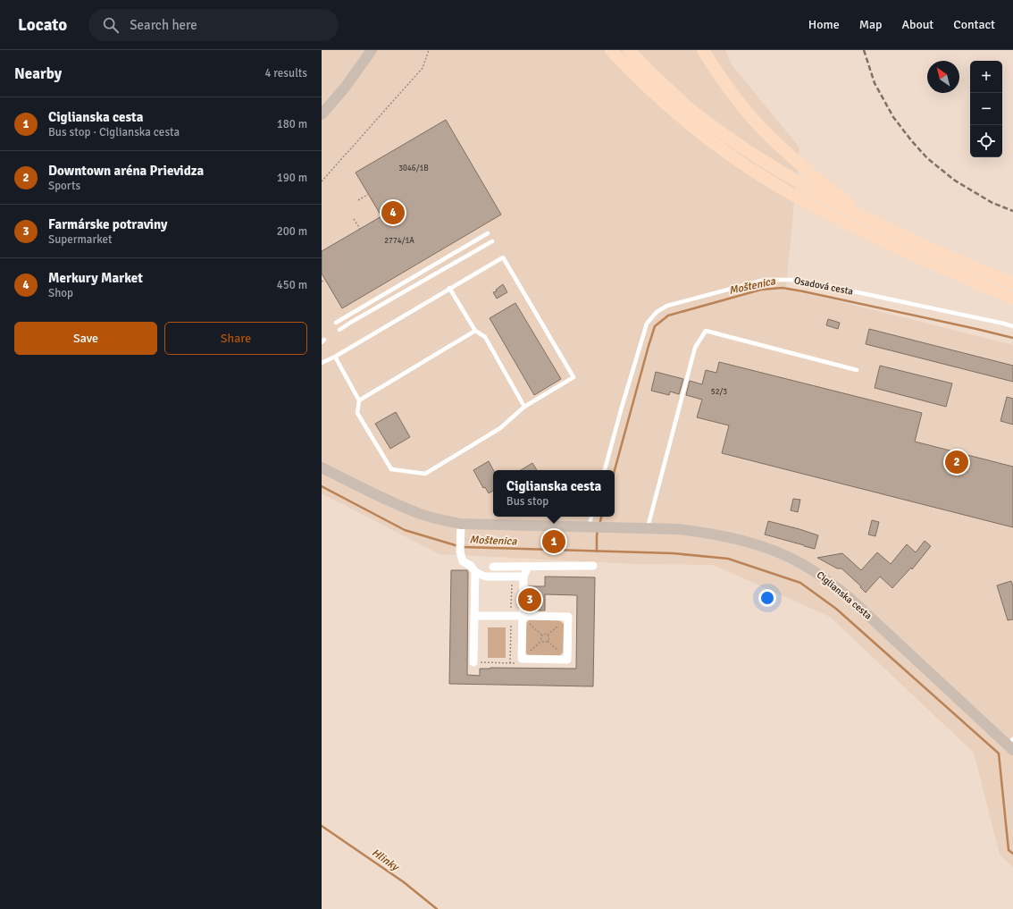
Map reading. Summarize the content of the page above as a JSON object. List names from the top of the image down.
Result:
{
  "streets": {
    "street": ["Ciglianska cesta"],
    "lane": ["Osadová cesta"]
  },
  "water": ["Moštenica", "Hlinky"],
  "house_numbers": ["3046/1B", "2774/1A", "52/3"],
  "north": "top left",
  "page": {
    "header": "Locato",
    "search": "Search here",
    "nav": [
      "Home",
      "Map",
      "About",
      "Contact"
    ],
    "heading": ["Nearby", "4 results"],
    "map_buttons": ["+", "−"],
    "list": [
      {
        "mark": "1",
        "name": "Ciglianska cesta",
        "note": "Bus stop · Ciglianska cesta",
        "value": "180 m"
      },
      {
        "mark": "2",
        "name": "Downtown aréna Prievidza",
        "note": "Sports",
        "value": "190 m"
      },
      {
        "mark": "3",
        "name": "Farmárske potraviny",
        "note": "Supermarket",
        "value": "200 m"
      },
      {
        "mark": "4",
        "name": "Merkury Market",
        "note": "Shop",
        "value": "450 m"
      }
    ],
    "pins": [
      "4",
      "2",
      "1",
      "3"
    ],
    "buttons": ["Save", "Share"],
    "popup": ["Ciglianska cesta", "Bus stop"]
  }
}
